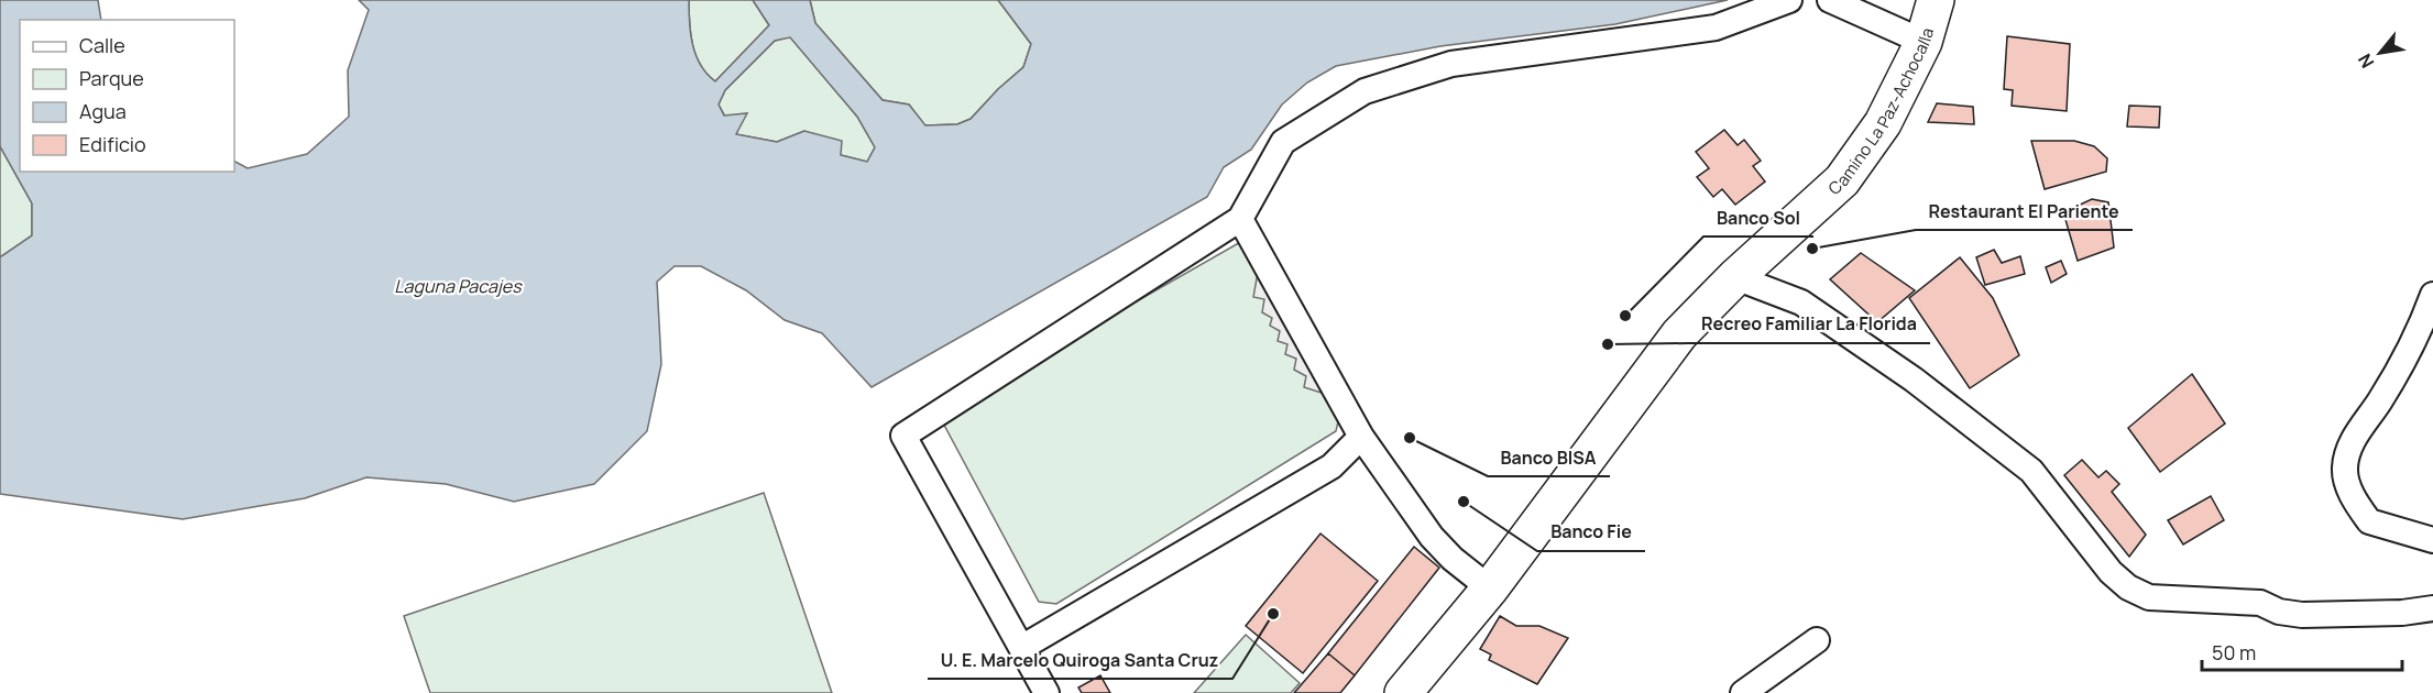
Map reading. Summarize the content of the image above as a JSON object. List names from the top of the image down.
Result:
{
  "streets": {
    "main road": ["Camino La Paz-Achocalla"]
  },
  "water": ["Laguna Pacajes"],
  "places": [
    "Restaurant El Pariente",
    "Banco Sol",
    "Recreo Familiar La Florida",
    "Banco BISA",
    "Banco Fie",
    "U. E. Marcelo Quiroga Santa Cruz"
  ],
  "legend": [
    "Calle",
    "Parque",
    "Agua",
    "Edificio"
  ],
  "scale_bar": "50 m",
  "north": "bottom left"
}
